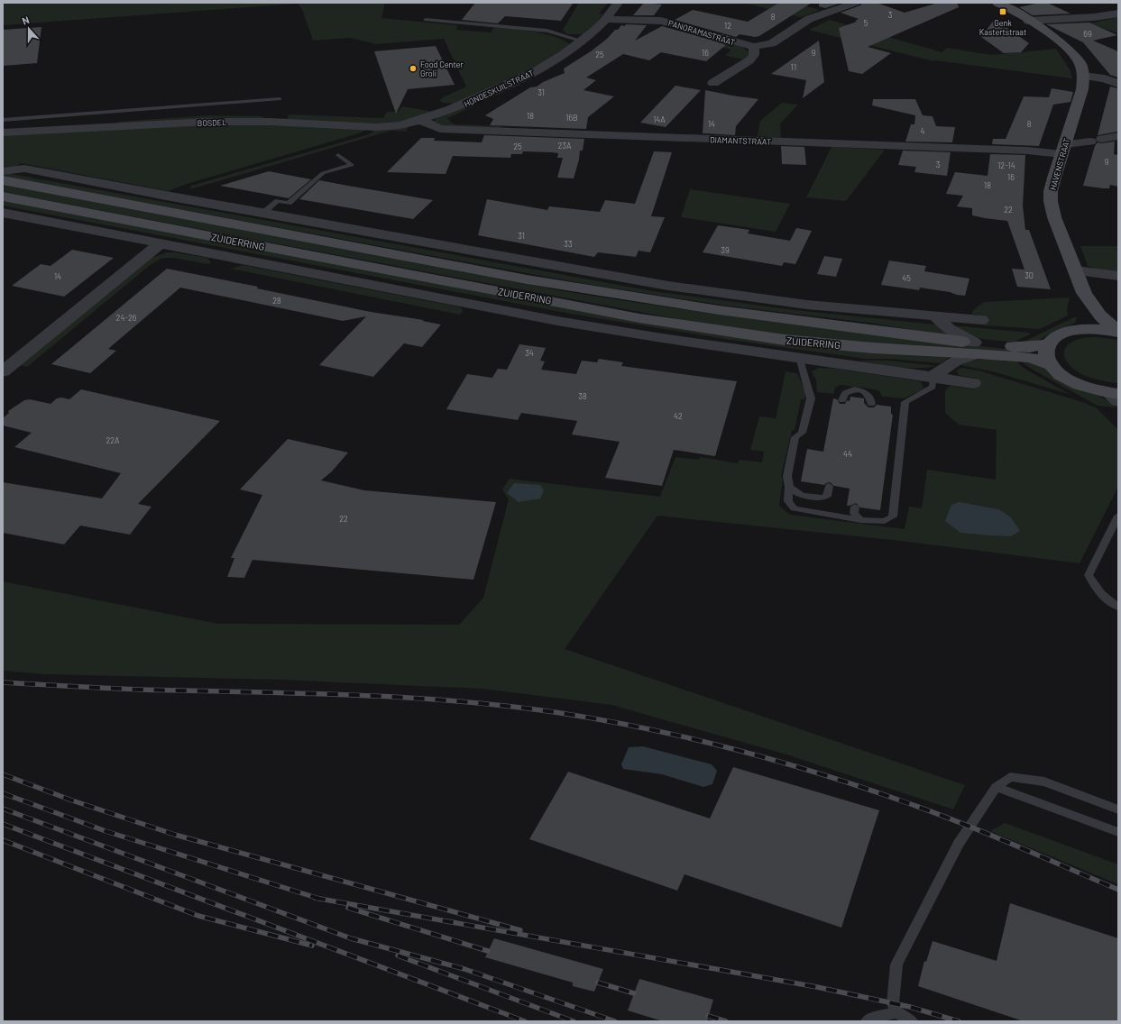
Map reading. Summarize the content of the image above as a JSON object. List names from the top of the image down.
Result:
{
  "streets": {
    "main road": ["HAVENSTRAAT", "ZUIDERRING"],
    "street": [
      "PANORAMASTRAAT",
      "HONDESKUILSTRAAT",
      "BOSDEL",
      "DIAMANTSTRAAT"
    ]
  },
  "crossings": [
    ["PANORAMASTRAAT", "HONDESKUILSTRAAT"],
    ["HONDESKUILSTRAAT", "BOSDEL"],
    ["HONDESKUILSTRAAT", "DIAMANTSTRAAT"],
    ["BOSDEL", "DIAMANTSTRAAT"],
    ["DIAMANTSTRAAT", "HAVENSTRAAT"]
  ],
  "places": {
    "transit": ["Genk Kastertstraat"],
    "other": ["Food Center Groli"]
  },
  "house_numbers": [
    "3",
    "8",
    "5",
    "12",
    "69",
    "16",
    "9",
    "25",
    "11",
    "31",
    "18",
    "16B",
    "14A",
    "14",
    "8",
    "4",
    "23A",
    "25",
    "9",
    "3",
    "12-14",
    "16",
    "18",
    "22",
    "31",
    "33",
    "39",
    "30",
    "14",
    "45",
    "28",
    "24-26",
    "34",
    "38",
    "42",
    "22A",
    "44",
    "22"
  ],
  "north": "top"
}
